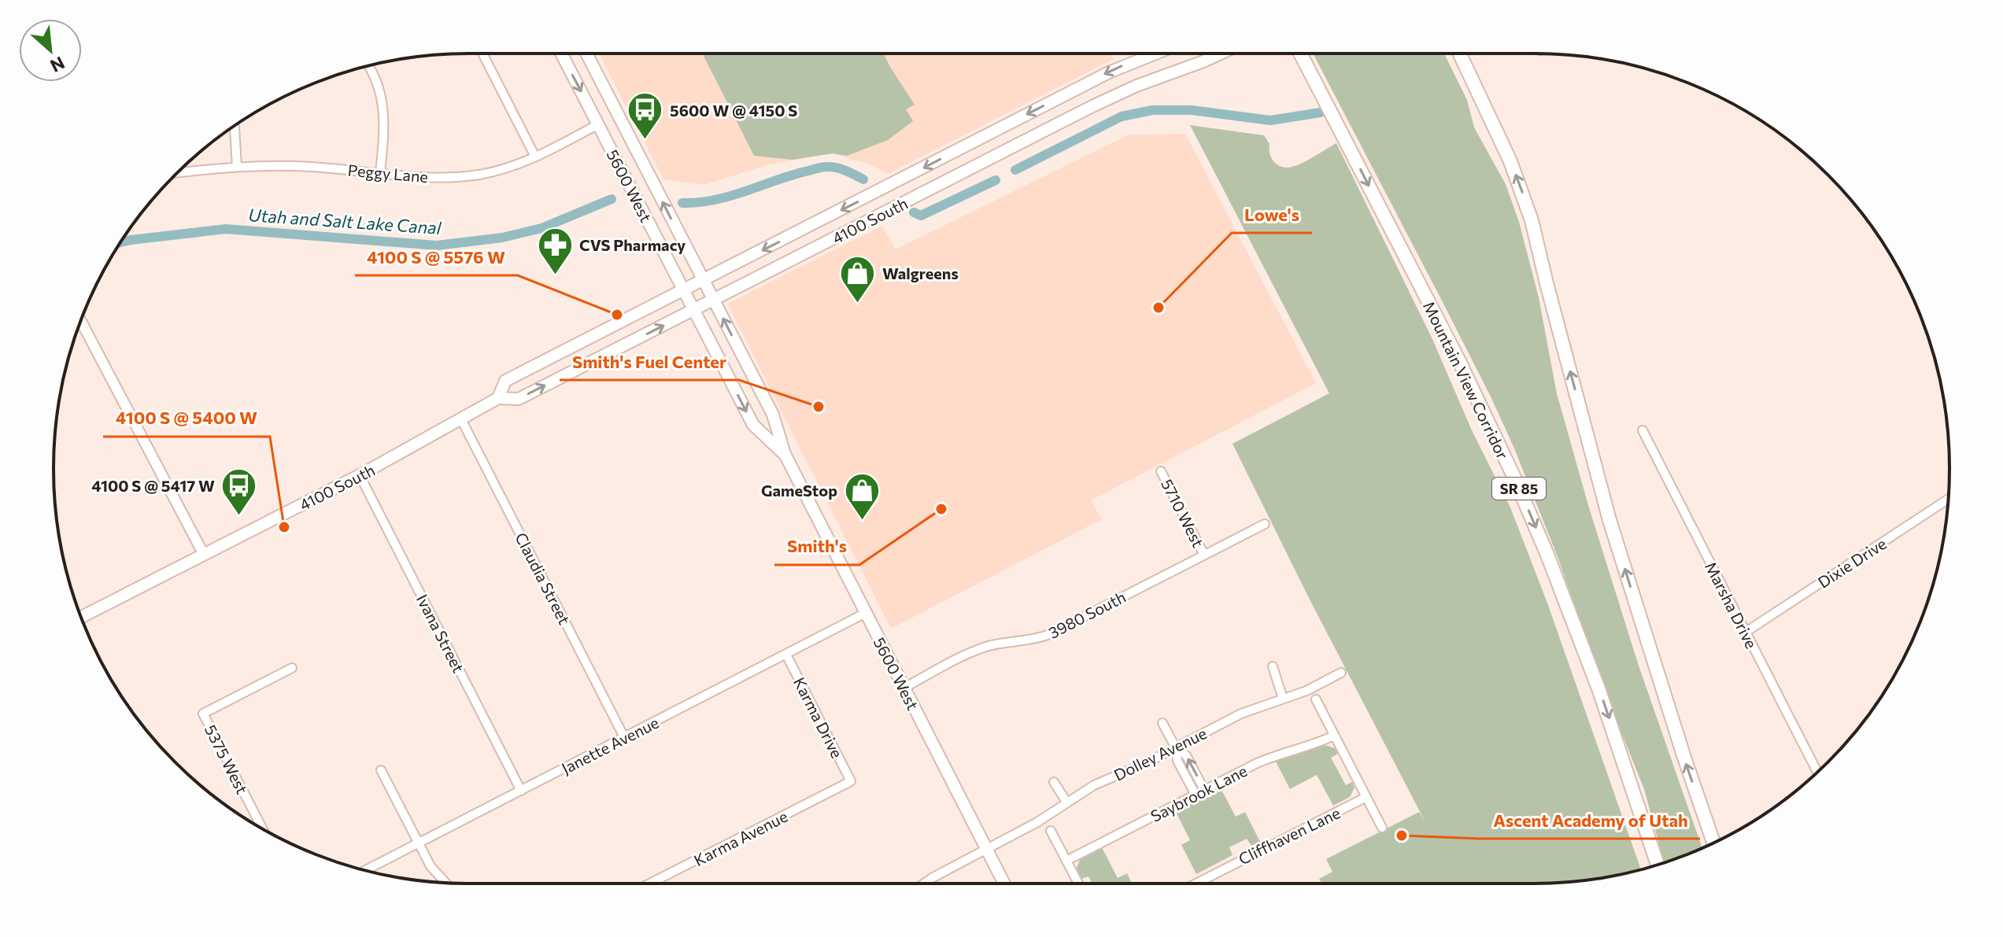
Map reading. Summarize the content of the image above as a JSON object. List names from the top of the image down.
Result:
{
  "streets": {
    "highway": ["Mountain View Corridor", "SR 85"],
    "main road": ["5600 West", "4100 South"],
    "street": [
      "Peggy Lane",
      "5710 West",
      "Dixie Drive",
      "Claudia Street",
      "Marsha Drive",
      "3980 South",
      "Ivana Street",
      "Karma Drive",
      "Janette Avenue",
      "Dolley Avenue",
      "5375 West",
      "Saybrook Lane",
      "Cliffhaven Lane",
      "Karma Avenue"
    ]
  },
  "crossings": [
    ["Peggy Lane", "5600 West"],
    ["5600 West", "4100 South"],
    ["5600 West", "3980 South"],
    ["5600 West", "Janette Avenue"],
    ["5600 West", "Dolley Avenue"],
    ["4100 South", "Claudia Street"],
    ["4100 South", "Ivana Street"],
    ["5710 West", "3980 South"],
    ["Dixie Drive", "Marsha Drive"],
    ["Claudia Street", "Janette Avenue"],
    ["Ivana Street", "Janette Avenue"],
    ["Karma Drive", "Janette Avenue"],
    ["Karma Drive", "Karma Avenue"]
  ],
  "water": ["Utah and Salt Lake Canal"],
  "places": {
    "bus stop": ["5600 W @ 4150 S", "4100 S @ 5417 W"],
    "pharmacy": ["CVS Pharmacy"],
    "shop": ["Walgreens", "GameStop"],
    "other": [
      "Lowe's",
      "4100 S @ 5576 W",
      "Smith's Fuel Center",
      "Smith's",
      "4100 S @ 5400 W",
      "Ascent Academy of Utah"
    ]
  },
  "north": "bottom right"
}
